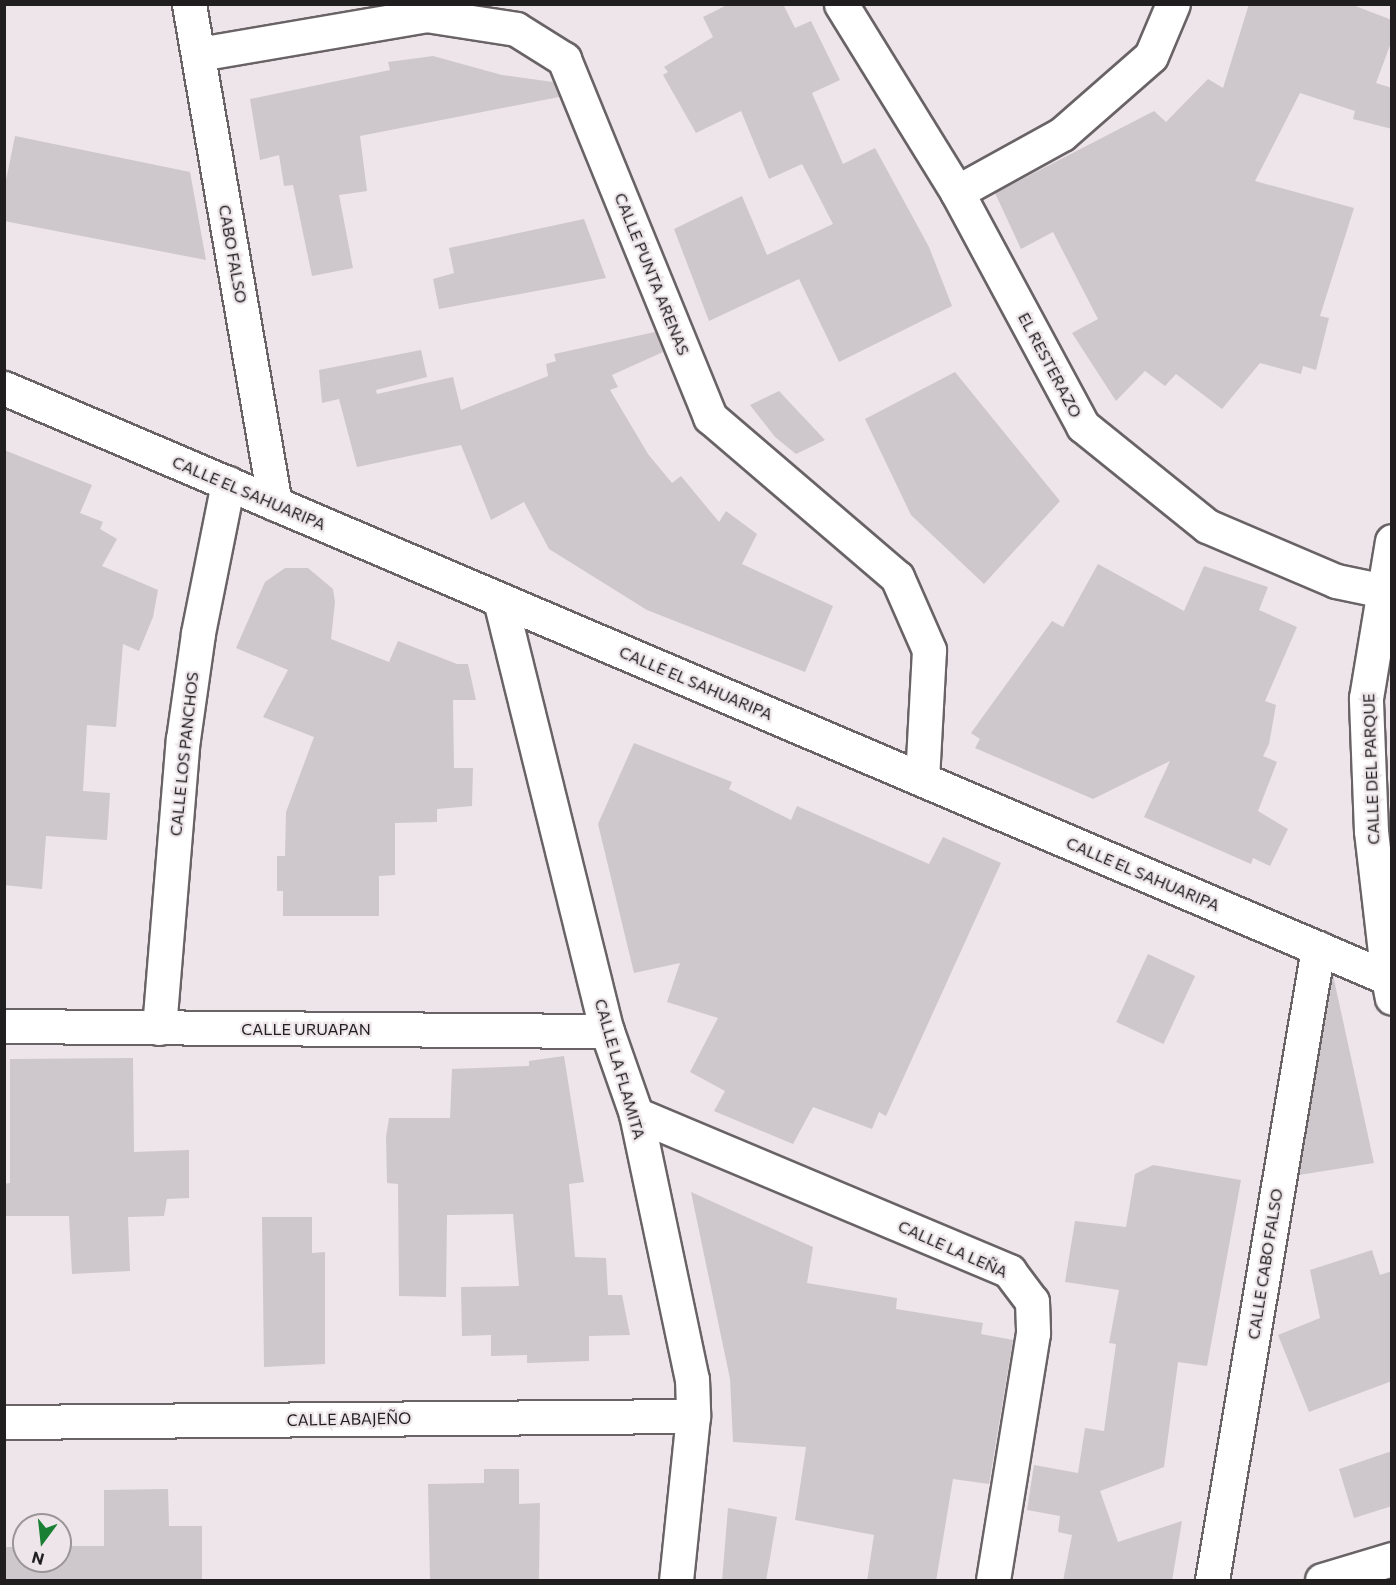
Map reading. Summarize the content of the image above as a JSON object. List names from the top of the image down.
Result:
{
  "streets": {
    "street": [
      "CABO FALSO",
      "CALLE PUNTA ARENAS",
      "EL RESTERAZO",
      "CALLE EL SAHUARIPA",
      "CALLE LOS PANCHOS",
      "CALLE DEL PARQUE",
      "CALLE URUAPAN",
      "CALLE LA FLAMITA",
      "CALLE LA LEÑA",
      "CALLE CABO FALSO",
      "CALLE ABAJEÑO"
    ]
  },
  "crossings": [
    ["CABO FALSO", "CALLE PUNTA ARENAS"],
    ["CABO FALSO", "CALLE EL SAHUARIPA"],
    ["CALLE PUNTA ARENAS", "CALLE EL SAHUARIPA"],
    ["EL RESTERAZO", "CALLE DEL PARQUE"],
    ["CALLE EL SAHUARIPA", "CALLE LOS PANCHOS"],
    ["CALLE EL SAHUARIPA", "CALLE DEL PARQUE"],
    ["CALLE EL SAHUARIPA", "CALLE LA FLAMITA"],
    ["CALLE EL SAHUARIPA", "CALLE CABO FALSO"],
    ["CALLE LOS PANCHOS", "CALLE URUAPAN"],
    ["CALLE URUAPAN", "CALLE LA FLAMITA"],
    ["CALLE LA FLAMITA", "CALLE LA LEÑA"],
    ["CALLE LA FLAMITA", "CALLE ABAJEÑO"]
  ],
  "north": "bottom"
}
